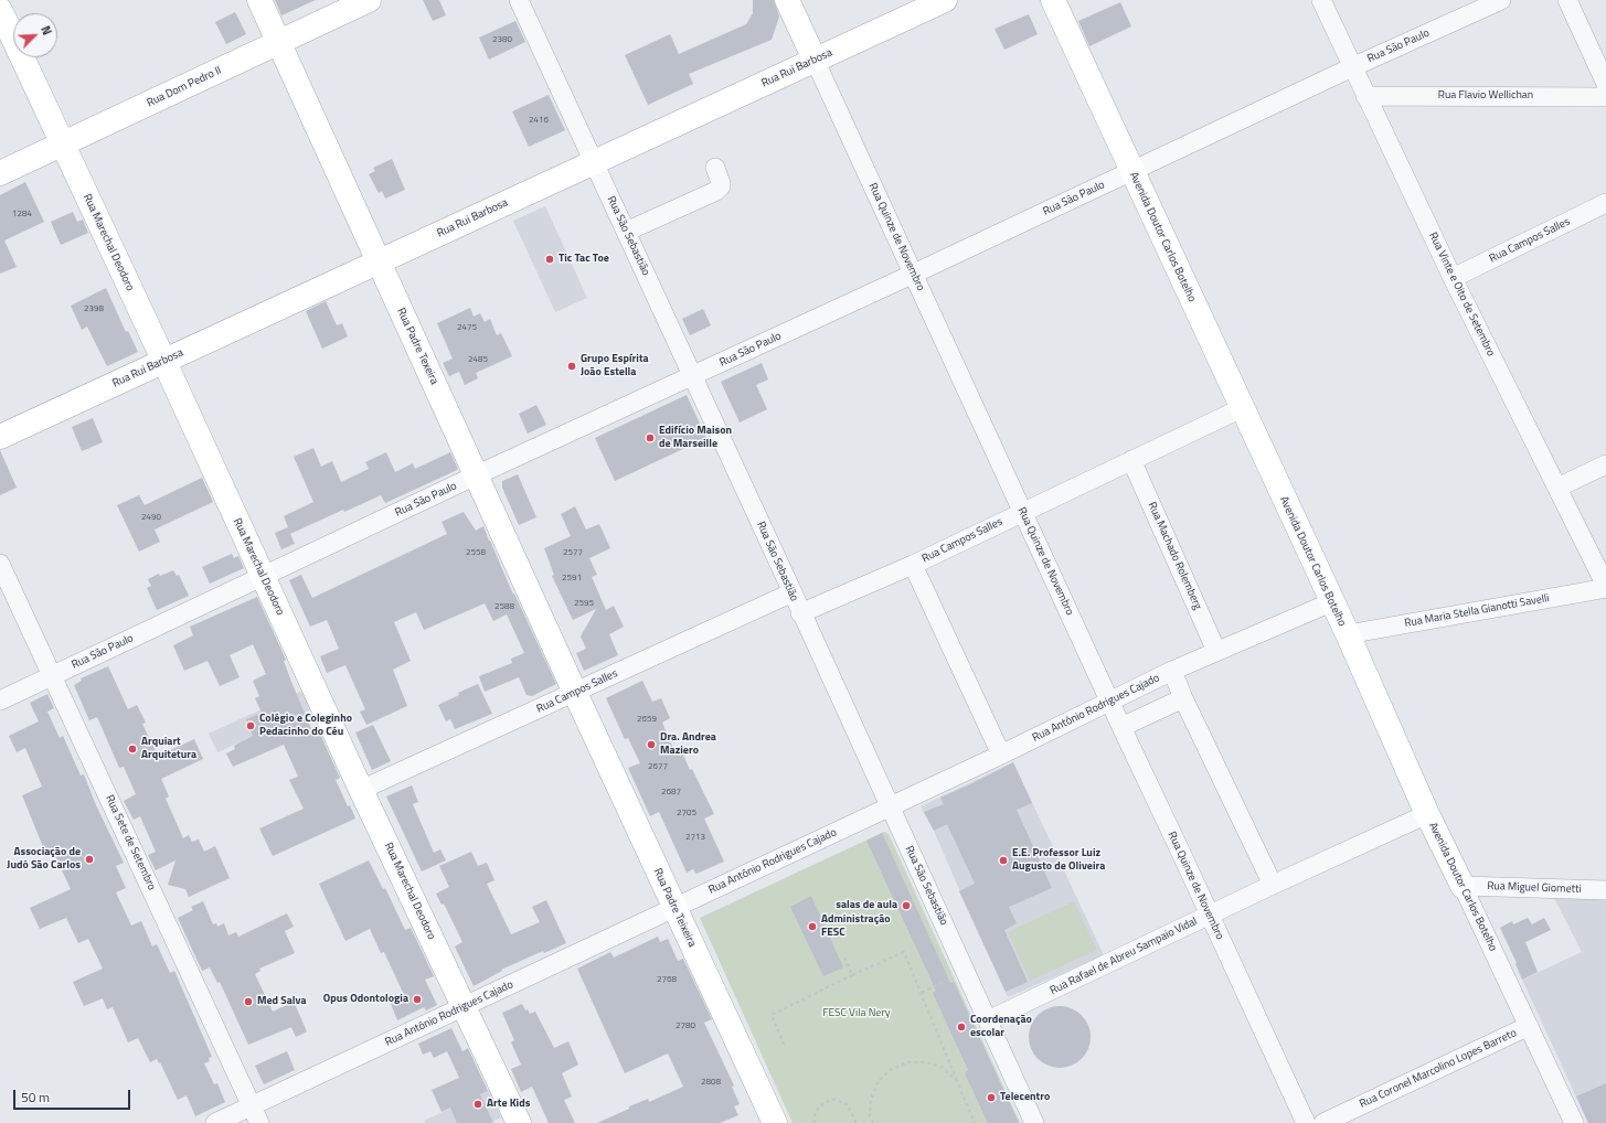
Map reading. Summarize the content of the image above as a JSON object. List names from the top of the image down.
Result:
{
  "streets": {
    "main road": [
      "Rua Rui Barbosa",
      "Rua Dom Pedro II",
      "Rua Quinze de Novembro",
      "Avenida Doutor Carlos Botelho",
      "Rua Marechal Deodoro",
      "Rua Padre Texeira",
      "Rua Padre Teixeira"
    ],
    "street": [
      "Rua São Paulo",
      "Rua Flavio Wellichan",
      "Rua São Sebastião",
      "Rua Campos Salles",
      "Rua Vinte e Oito de Setembro",
      "Rua Machado Rolemberg",
      "Rua Maria Stella Gianotti Savelli",
      "Rua Antônio Rodrigues Cajado",
      "Rua Sete de Setembro",
      "Rua Miguel Giometti",
      "Rua Rafael de Abreu Sampaio Vidal",
      "Rua Coronel Marcolino Lopes Barreto"
    ]
  },
  "crossings": [
    ["Rua São Paulo", "Rua São Sebastião"],
    ["Rua São Paulo", "Rua Quinze de Novembro"],
    ["Rua São Paulo", "Avenida Doutor Carlos Botelho"],
    ["Rua São Paulo", "Rua Marechal Deodoro"],
    ["Rua São Paulo", "Rua Vinte e Oito de Setembro"],
    ["Rua São Paulo", "Rua Padre Texeira"],
    ["Rua São Paulo", "Rua Sete de Setembro"],
    ["Rua Rui Barbosa", "Rua São Sebastião"],
    ["Rua Rui Barbosa", "Rua Quinze de Novembro"],
    ["Rua Rui Barbosa", "Rua Marechal Deodoro"],
    ["Rua Rui Barbosa", "Rua Padre Texeira"],
    ["Rua Dom Pedro II", "Rua Marechal Deodoro"],
    ["Rua Dom Pedro II", "Rua Padre Texeira"],
    ["Rua Flavio Wellichan", "Rua Vinte e Oito de Setembro"],
    ["Rua São Sebastião", "Rua Campos Salles"],
    ["Rua São Sebastião", "Rua Antônio Rodrigues Cajado"],
    ["Rua São Sebastião", "Rua Rafael de Abreu Sampaio Vidal"],
    ["Rua Quinze de Novembro", "Rua Campos Salles"],
    ["Rua Quinze de Novembro", "Rua Antônio Rodrigues Cajado"],
    ["Rua Quinze de Novembro", "Rua Rafael de Abreu Sampaio Vidal"],
    ["Avenida Doutor Carlos Botelho", "Rua Campos Salles"],
    ["Avenida Doutor Carlos Botelho", "Rua Maria Stella Gianotti Savelli"],
    ["Avenida Doutor Carlos Botelho", "Rua Antônio Rodrigues Cajado"],
    ["Avenida Doutor Carlos Botelho", "Rua Miguel Giometti"],
    ["Avenida Doutor Carlos Botelho", "Rua Rafael de Abreu Sampaio Vidal"],
    ["Avenida Doutor Carlos Botelho", "Rua Coronel Marcolino Lopes Barreto"],
    ["Rua Campos Salles", "Rua Marechal Deodoro"],
    ["Rua Campos Salles", "Rua Vinte e Oito de Setembro"],
    ["Rua Campos Salles", "Rua Padre Texeira"],
    ["Rua Campos Salles", "Rua Machado Rolemberg"],
    ["Rua Campos Salles", "Rua Padre Teixeira"],
    ["Rua Marechal Deodoro", "Rua Antônio Rodrigues Cajado"],
    ["Rua Vinte e Oito de Setembro", "Rua Maria Stella Gianotti Savelli"],
    ["Rua Padre Texeira", "Rua Padre Teixeira"],
    ["Rua Machado Rolemberg", "Rua Antônio Rodrigues Cajado"],
    ["Rua Antônio Rodrigues Cajado", "Rua Sete de Setembro"],
    ["Rua Antônio Rodrigues Cajado", "Rua Padre Teixeira"]
  ],
  "parks": ["FESC Vila Nery"],
  "places": [
    "Tic Tac Toe",
    "Grupo Espírita João Estella",
    "Edifício Maison de Marseille",
    "Colégio e Coleginho Pedacinho do Céu",
    "Dra. Andrea Maziero",
    "Arquiart Arquitetura",
    "Associação de Judô São Carlos",
    "E.E. Professor Luiz Augusto de Oliveira",
    "salas de aula",
    "Administração FESC",
    "Opus Odontologia",
    "Med Salva",
    "Coordenação escolar",
    "Telecentro",
    "Arte Kids"
  ],
  "house_numbers": [
    "2380",
    "2416",
    "1284",
    "2398",
    "2475",
    "2485",
    "2490",
    "2558",
    "2577",
    "2591",
    "2595",
    "2588",
    "2659",
    "2677",
    "2687",
    "2705",
    "2713",
    "2768",
    "2780",
    "2808"
  ],
  "scale_bar": "50 m",
  "north": "top right"
}
